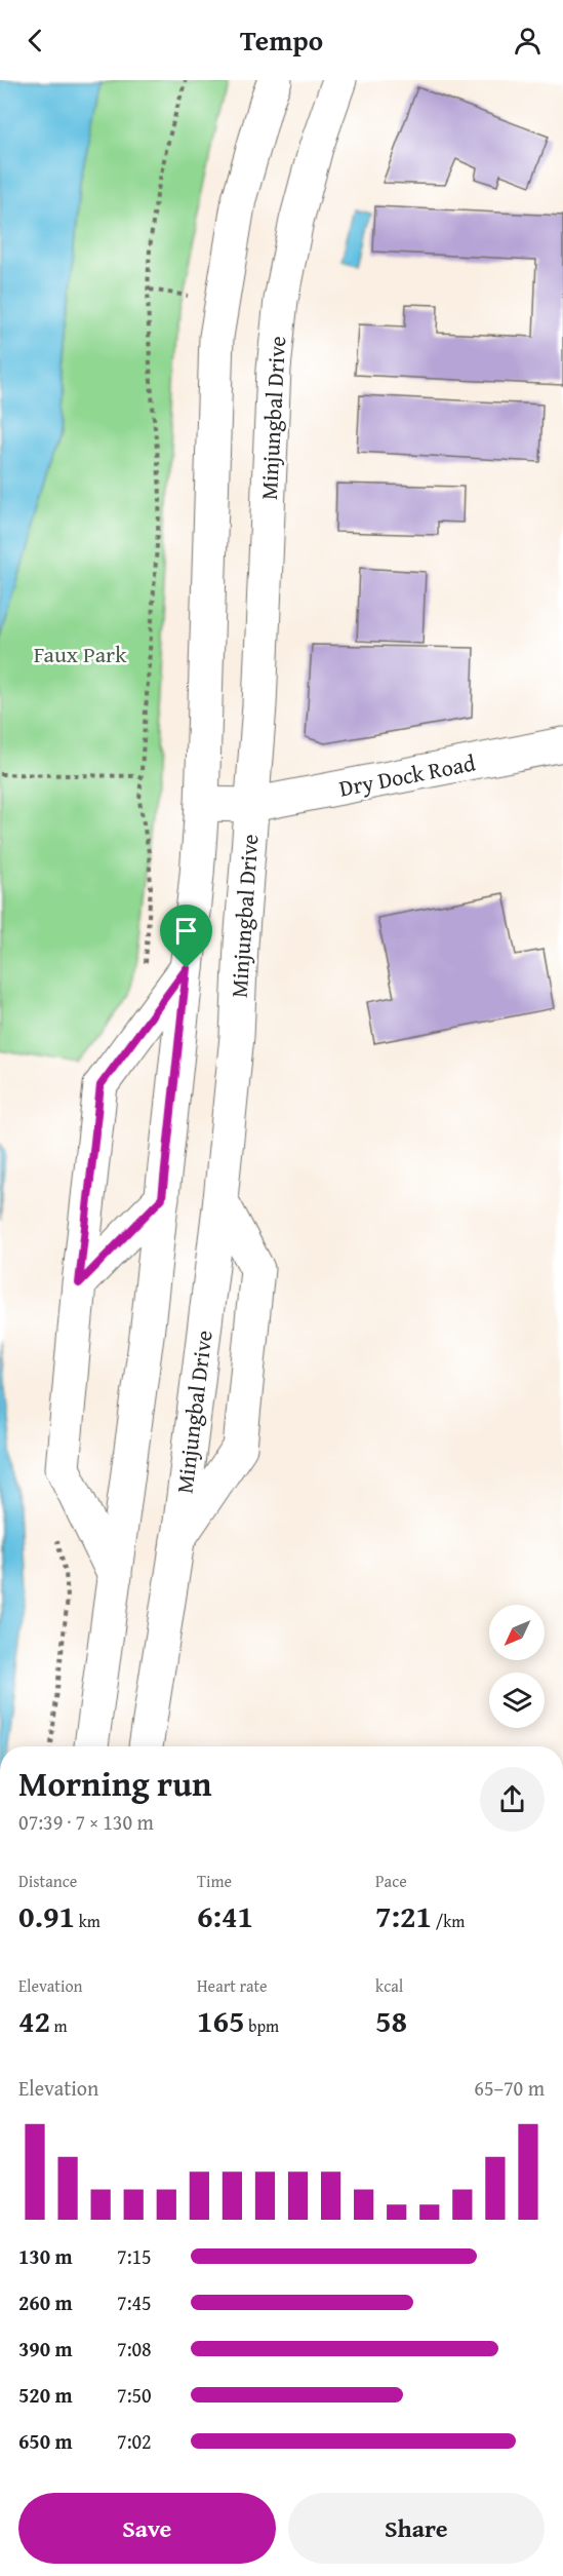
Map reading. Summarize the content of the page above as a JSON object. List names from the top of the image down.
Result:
{
  "streets": {
    "main road": ["Minjungbal Drive", "Dry Dock Road"]
  },
  "crossings": [
    ["Minjungbal Drive", "Dry Dock Road"]
  ],
  "parks": ["Faux Park"],
  "north": "bottom left",
  "page": {
    "header": "Tempo",
    "heading": ["Morning run", "07:39 · 7 × 130 m"],
    "stats": [
      ["Distance", "0.91 km"],
      ["Time", "6:41"],
      ["Pace", "7:21 /km"],
      ["Elevation", "42 m"],
      ["Heart rate", "165 bpm"],
      ["kcal", "58"]
    ],
    "chart": ["Elevation", "65–70 m"],
    "list": [
      {
        "name": "130 m",
        "note": "7:15"
      },
      {
        "name": "260 m",
        "note": "7:45"
      },
      {
        "name": "390 m",
        "note": "7:08"
      },
      {
        "name": "520 m",
        "note": "7:50"
      },
      {
        "name": "650 m",
        "note": "7:02"
      }
    ],
    "buttons": ["Save", "Share"]
  }
}
